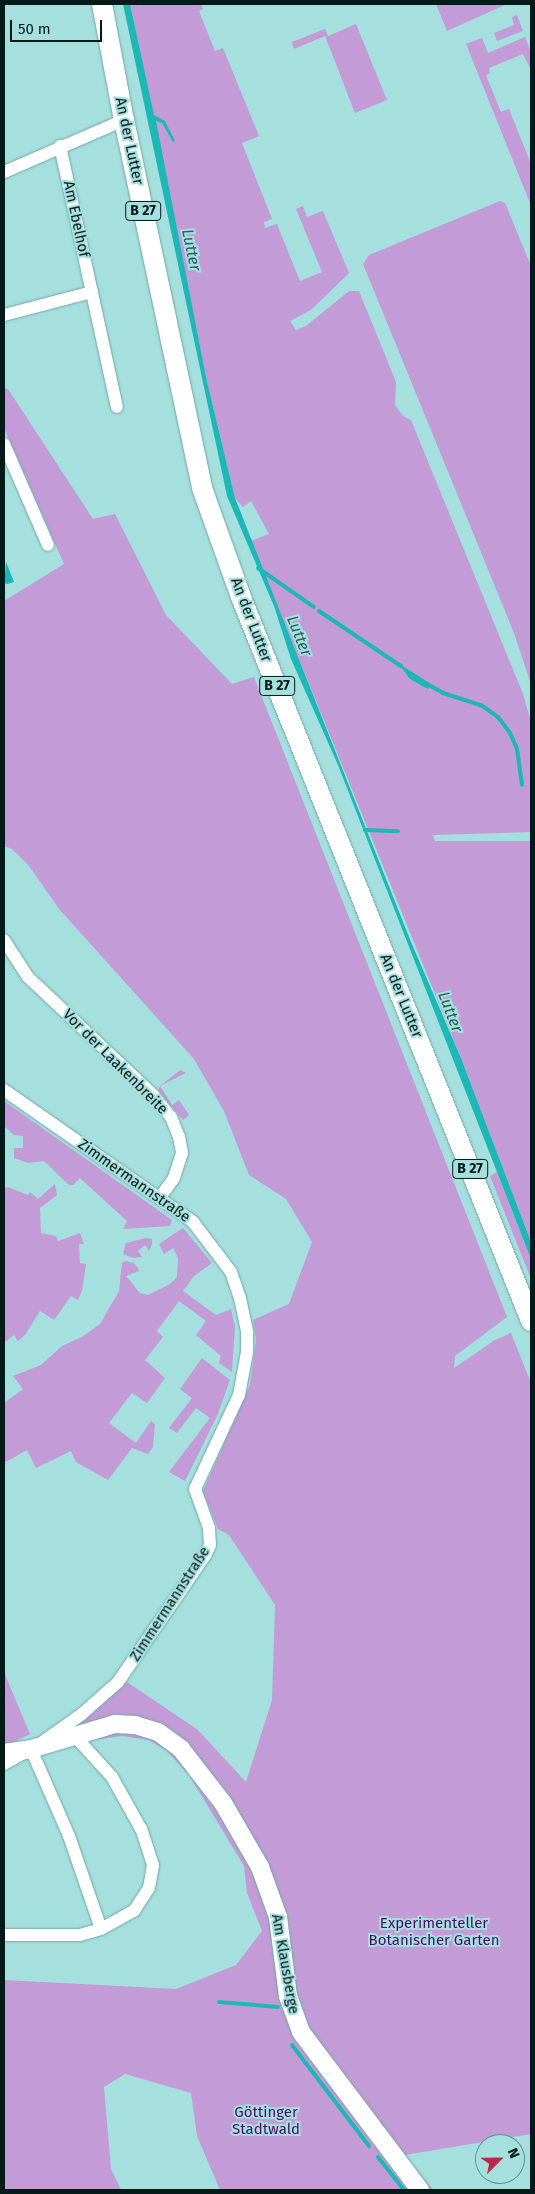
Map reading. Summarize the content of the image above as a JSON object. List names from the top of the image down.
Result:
{
  "streets": {
    "main road": ["An der Lutter", "B 27"],
    "street": [
      "Am Ebelhof",
      "Vor der Laakenbreite",
      "Zimmermannstraße",
      "Am Klausberge"
    ]
  },
  "crossings": [
    ["Vor der Laakenbreite", "Zimmermannstraße"],
    ["Zimmermannstraße", "Am Klausberge"]
  ],
  "water": ["Lutter"],
  "parks": ["Experimenteller Botanischer Garten", "Göttinger Stadtwald"],
  "scale_bar": "50 m",
  "north": "top right"
}
